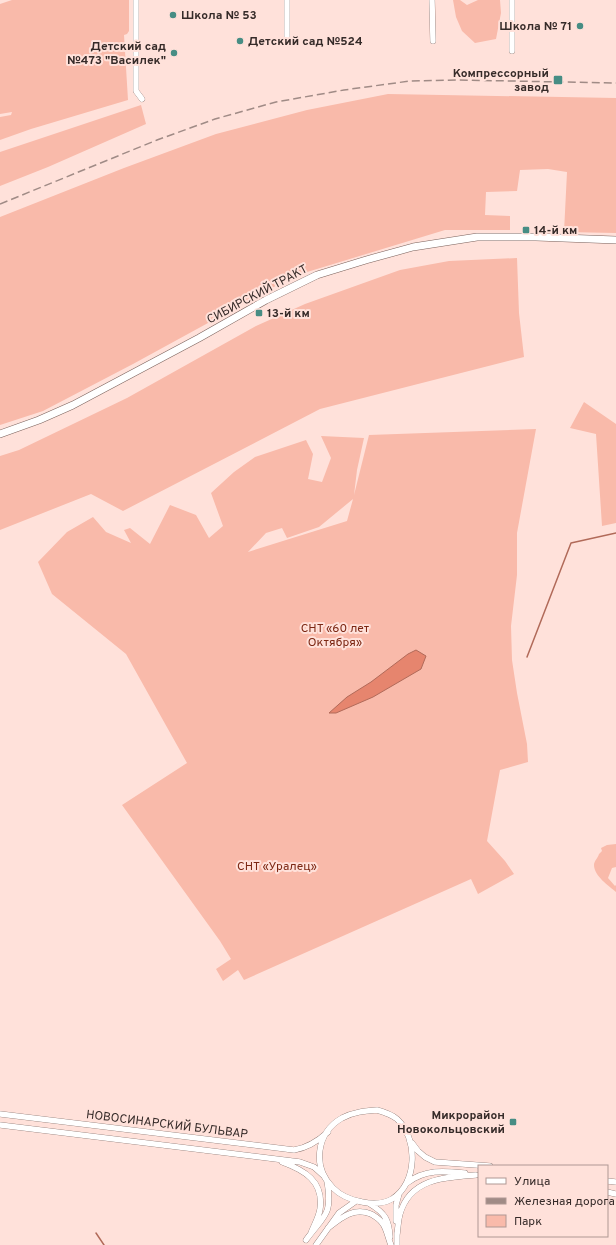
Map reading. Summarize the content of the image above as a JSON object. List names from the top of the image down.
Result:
{
  "streets": {
    "main road": ["СИБИРСКИЙ ТРАКТ"],
    "street": ["НОВОСИНАРСКИЙ БУЛЬВАР"]
  },
  "parks": ["СНТ «60 лет Октября»", "СНТ «Уралец»"],
  "places": {
    "other": [
      "Школа № 53",
      "Школа № 71",
      "Детский сад №524",
      "Детский сад №473 \"Василек\""
    ],
    "transit": [
      "Компрессорный завод",
      "14-й км",
      "13-й км",
      "Микрорайон Новокольцовский"
    ]
  },
  "legend": ["Улица", "Железная дорога", "Парк"]
}
